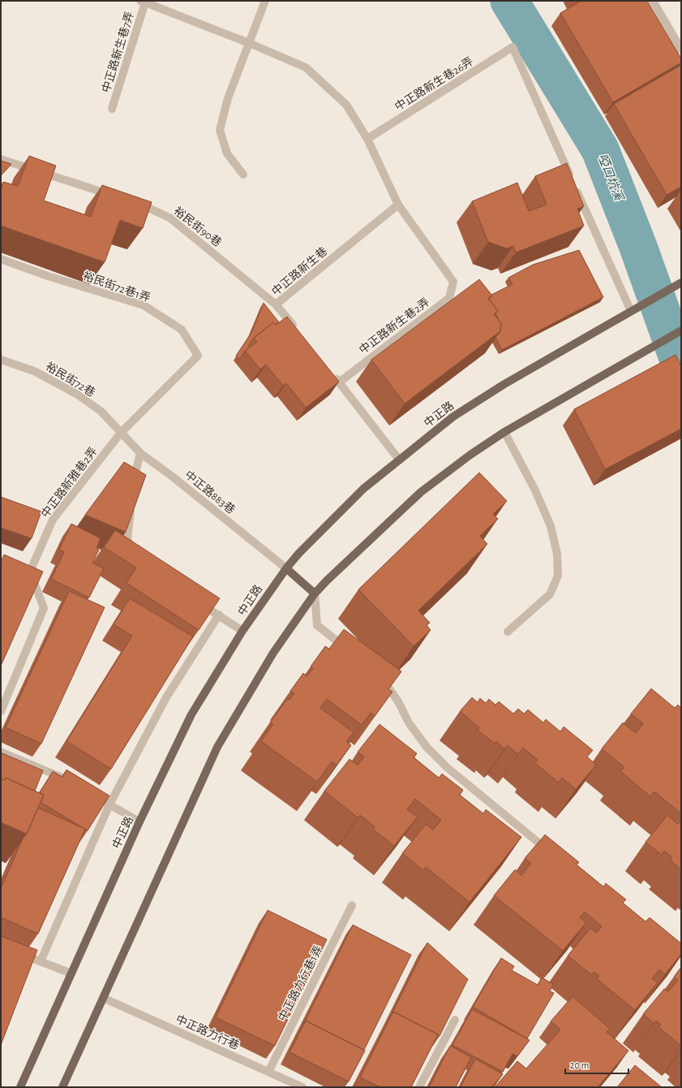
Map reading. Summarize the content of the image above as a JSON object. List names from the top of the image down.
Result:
{
  "streets": {
    "main road": ["中正路"],
    "street": [
      "中正路新生巷7弄",
      "中正路新生巷26弄",
      "裕民街90巷",
      "中正路新生巷",
      "裕民街72巷1弄",
      "中正路新生巷2弄",
      "裕民街72巷",
      "中正路新雅巷2弄",
      "中正路883巷",
      "中正路力行巷1弄",
      "中正路力行巷"
    ]
  },
  "crossings": [
    ["中正路新生巷26弄", "中正路"],
    ["裕民街90巷", "中正路新生巷"],
    ["中正路新生巷", "中正路新生巷2弄"],
    ["裕民街72巷1弄", "裕民街72巷"],
    ["裕民街72巷1弄", "中正路新雅巷2弄"],
    ["裕民街72巷1弄", "中正路883巷"],
    ["裕民街72巷", "中正路新雅巷2弄"],
    ["裕民街72巷", "中正路883巷"],
    ["中正路", "中正路883巷"],
    ["中正路新雅巷2弄", "中正路883巷"],
    ["中正路力行巷1弄", "中正路力行巷"]
  ],
  "water": ["啞口坑溪"],
  "scale_bar": "20 m"
}
